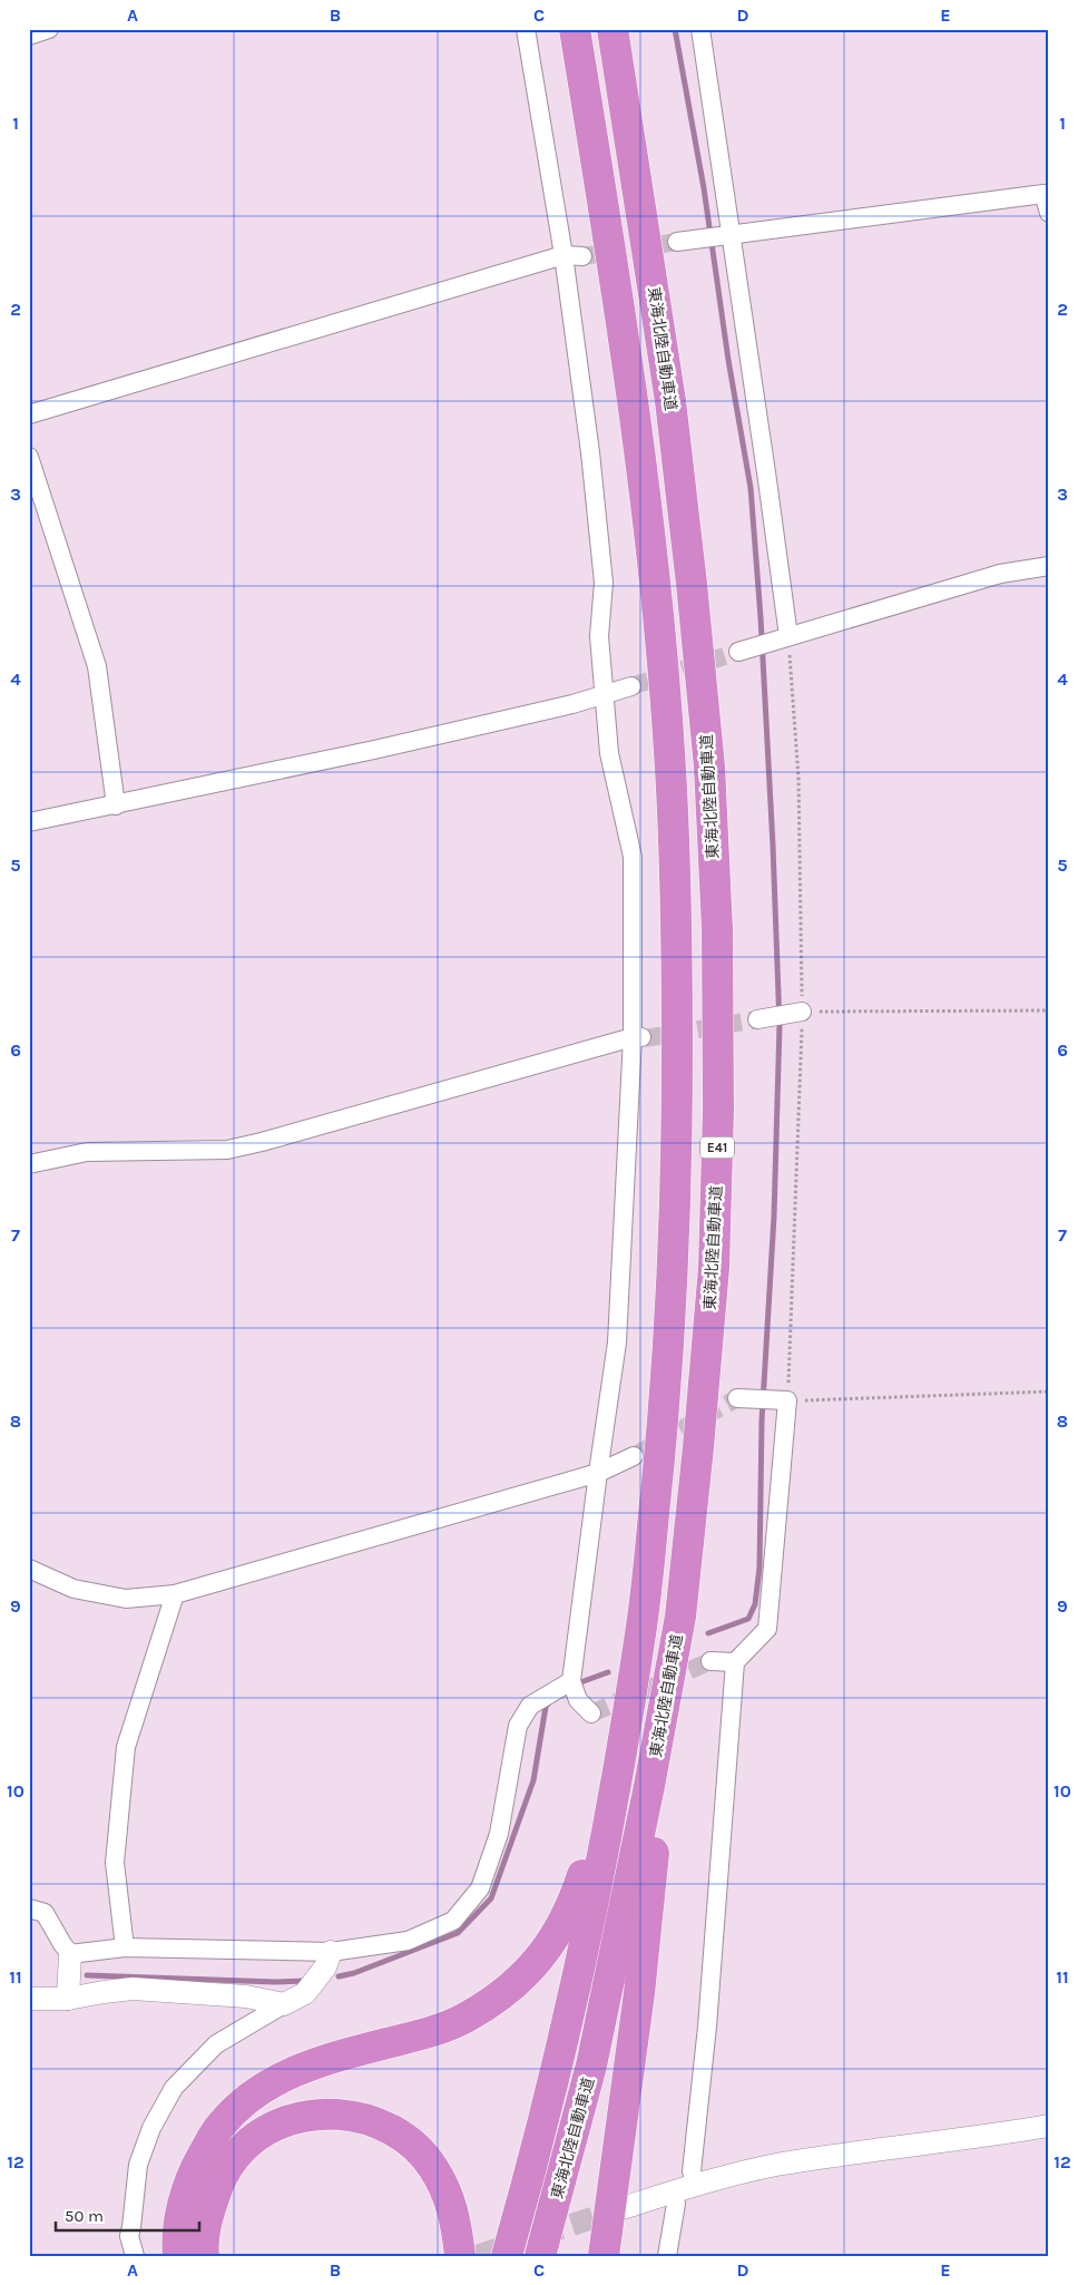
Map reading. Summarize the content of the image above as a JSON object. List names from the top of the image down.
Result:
{
  "streets": {
    "highway": ["東海北陸自動車道", "E41"]
  },
  "scale_bar": "50 m",
  "grid": {
    "columns": [
      "A",
      "B",
      "C",
      "D",
      "E"
    ],
    "rows": [
      "1",
      "2",
      "3",
      "4",
      "5",
      "6",
      "7",
      "8",
      "9",
      "10",
      "11",
      "12"
    ]
  }
}
